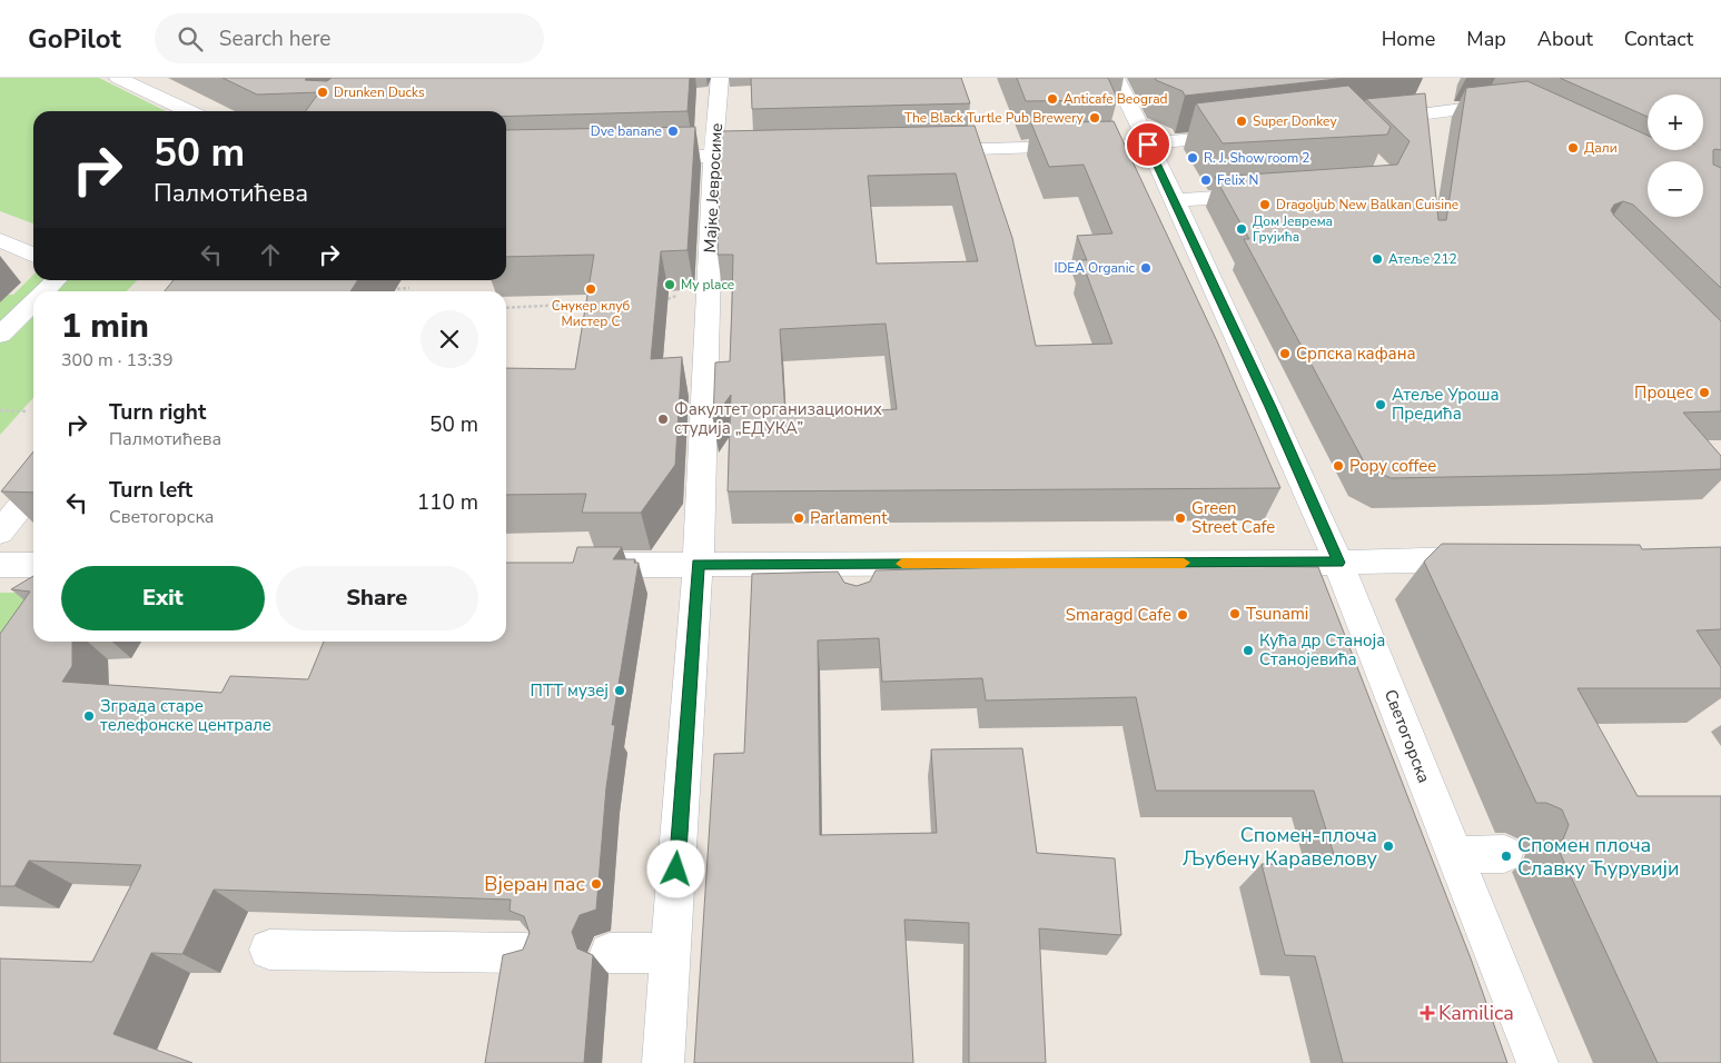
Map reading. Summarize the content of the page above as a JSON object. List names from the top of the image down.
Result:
{
  "streets": {
    "street": ["Мајке Јевросиме", "Светогорска"]
  },
  "places": {
    "other": [
      "Drunken Ducks",
      "Anticafe Beograd",
      "The Black Turtle Pub Brewery",
      "Super Donkey",
      "Dve banane",
      "Дали",
      "R. J. Show room 2",
      "Felix N",
      "Dragoljub New Balkan Cuisine",
      "Дом Јеврема Грујића",
      "Атеље 212",
      "IDEA Organic",
      "My place",
      "Снукер клуб Мистер С",
      "Српска кафана",
      "Процес",
      "Атеље Уроша Предића",
      "Факултет организационих студија „ЕДУКА”",
      "Popy coffee",
      "Parlament",
      "Green Street Cafe",
      "Tsunami",
      "Smaragd Cafe",
      "Кућа др Станоја Станојевића",
      "ПТТ музеј",
      "Зграда старе телефонске централе",
      "Спомен-плоча Љубену Каравелову",
      "Спомен плоча Славку Ћурувији",
      "Вјеран пас"
    ],
    "health": ["Kamilica"]
  },
  "page": {
    "header": "GoPilot",
    "search": "Search here",
    "nav": [
      "Home",
      "Map",
      "About",
      "Contact"
    ],
    "map_buttons": ["+", "−"],
    "turn": ["50 m", "Палмотићева"],
    "heading": ["1 min", "300 m · 13:39"],
    "list": [
      {
        "name": "Turn right",
        "note": "Палмотићева",
        "value": "50 m"
      },
      {
        "name": "Turn left",
        "note": "Светогорска",
        "value": "110 m"
      }
    ],
    "buttons": ["Exit", "Share"]
  }
}
